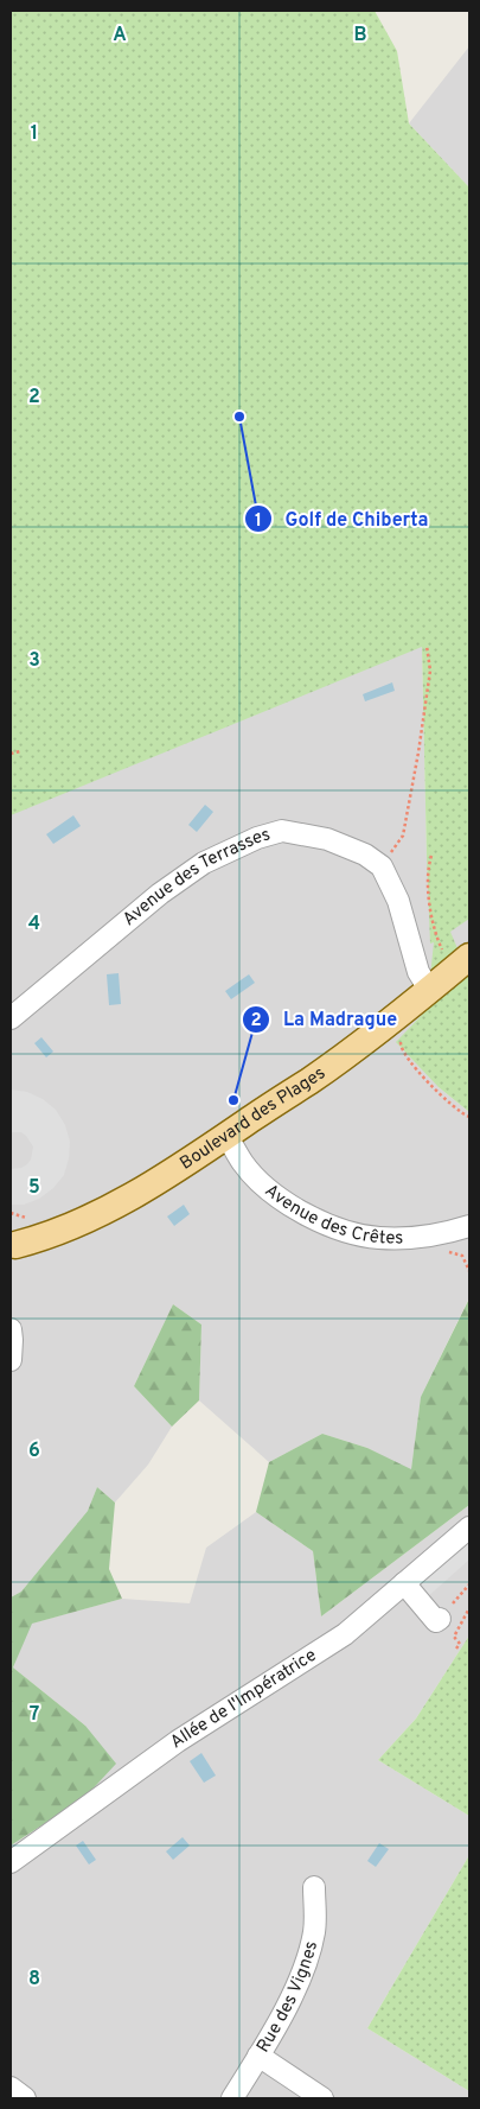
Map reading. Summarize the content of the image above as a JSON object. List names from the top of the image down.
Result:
{
  "streets": {
    "main road": ["Boulevard des Plages"],
    "street": [
      "Avenue des Terrasses",
      "Avenue des Crêtes",
      "Allée de l'Impératrice",
      "Rue des Vignes"
    ]
  },
  "crossings": [
    ["Boulevard des Plages", "Avenue des Crêtes"]
  ],
  "places": ["Golf de Chiberta", "La Madrague"],
  "grid": {
    "columns": ["A", "B"],
    "rows": [
      "1",
      "2",
      "3",
      "4",
      "5",
      "6",
      "7",
      "8"
    ]
  }
}
